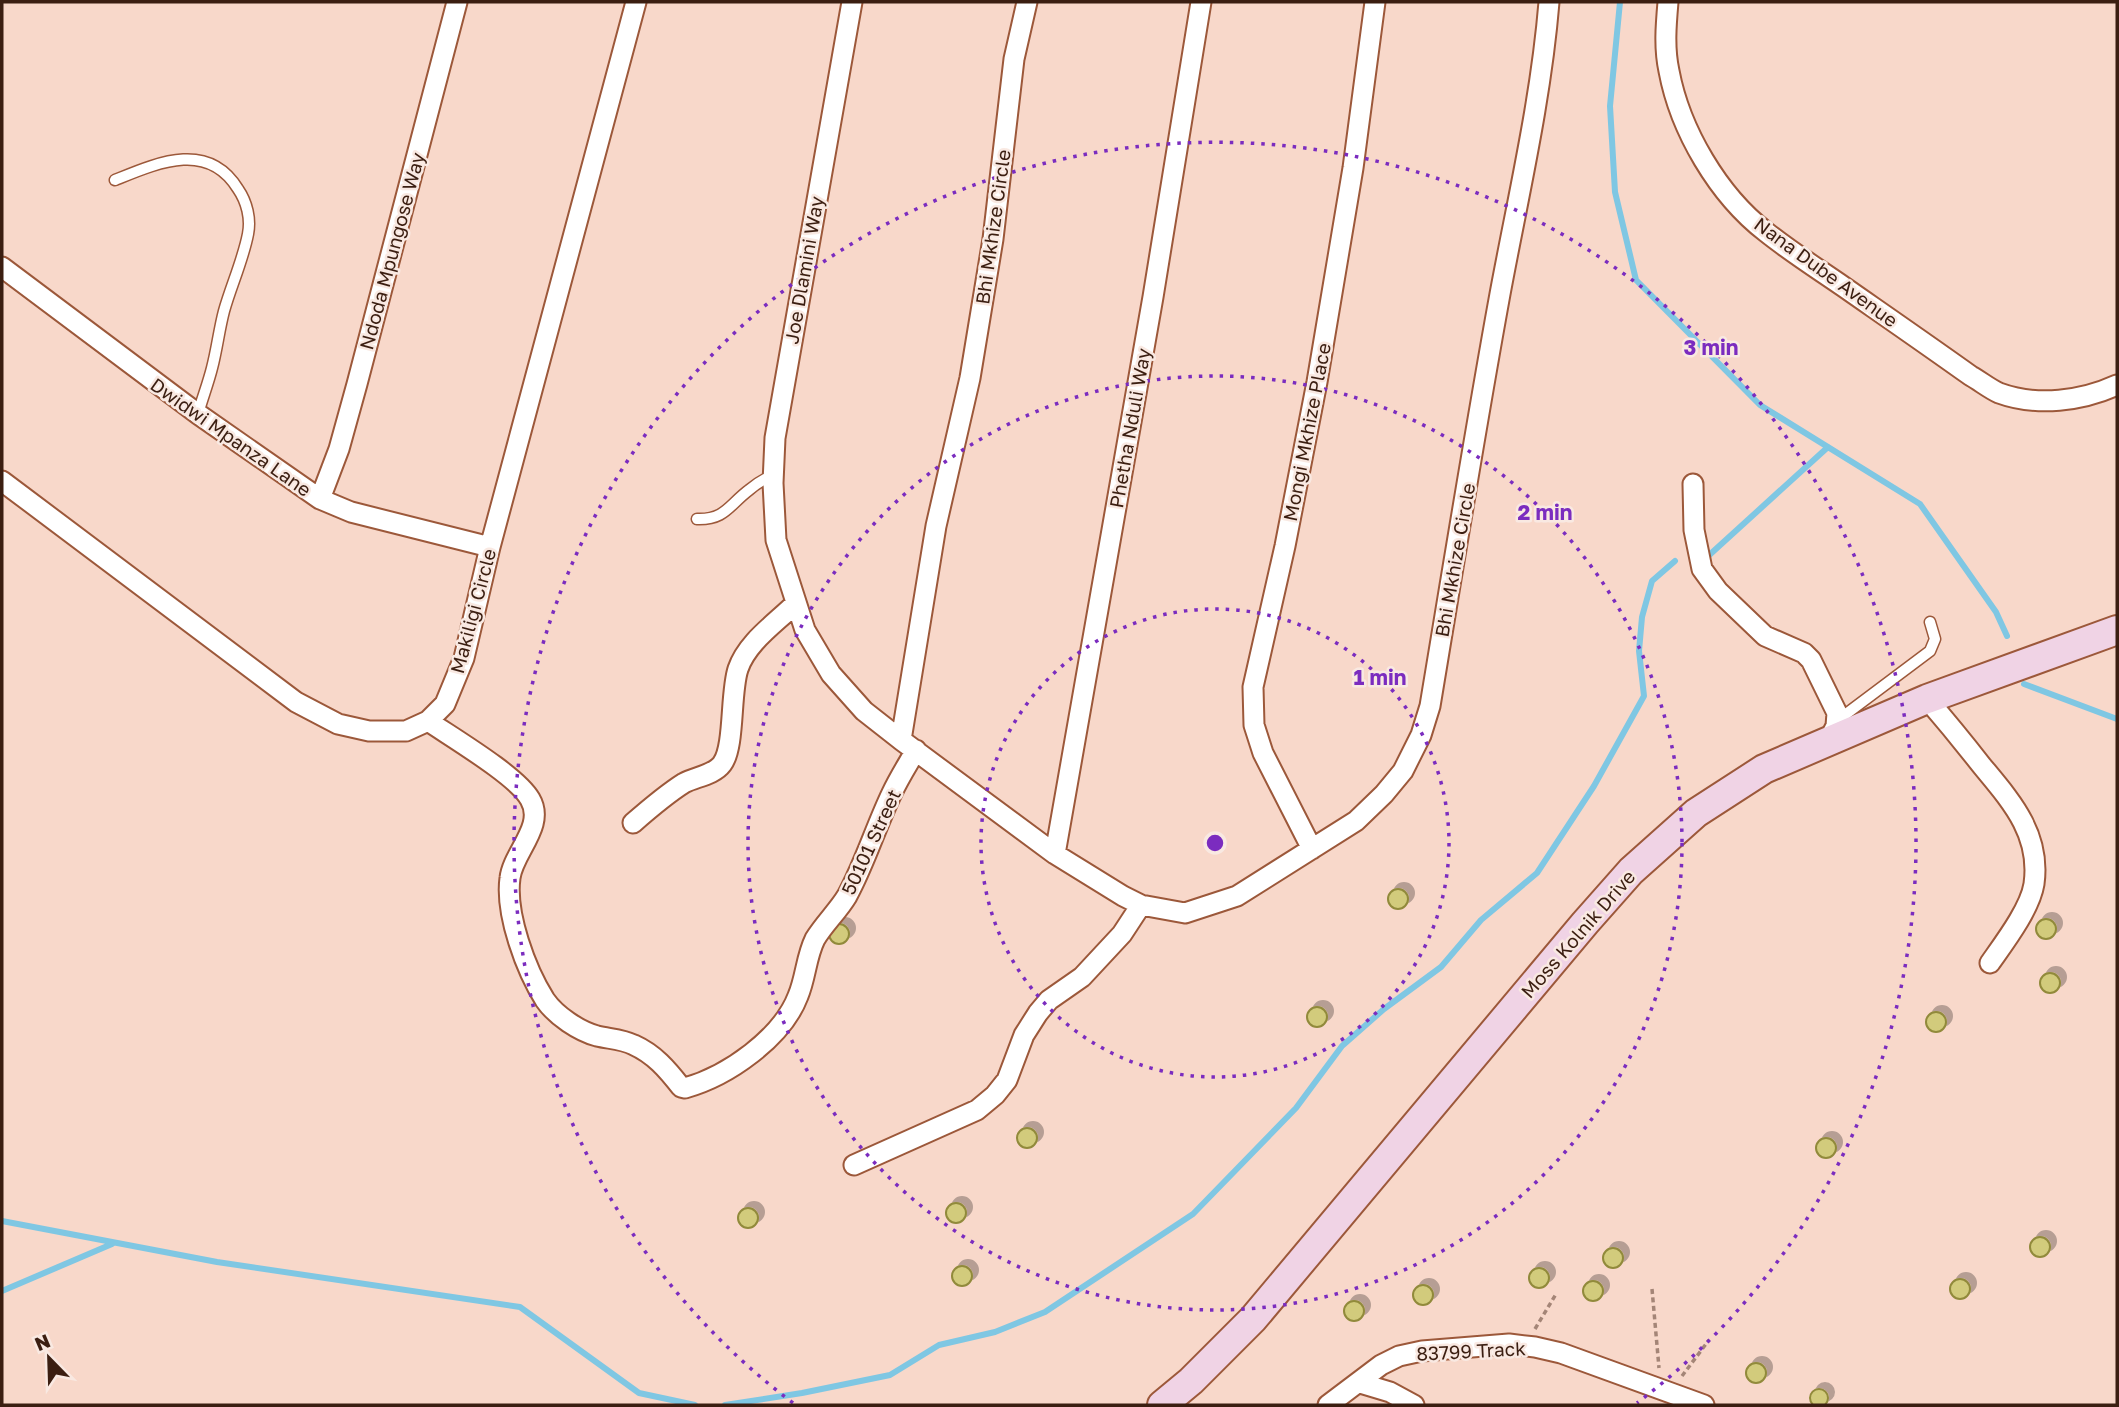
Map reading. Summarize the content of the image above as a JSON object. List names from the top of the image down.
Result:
{
  "streets": {
    "main road": ["Moss Kolnik Drive"],
    "street": [
      "Bhi Mkhize Circle",
      "Ndoda Mpungose Way",
      "Joe Dlamini Way",
      "Nana Dube Avenue",
      "Phetha Nduli Way",
      "Mongi Mkhize Place",
      "Dwidwi Mpanza Lane",
      "Makiligi Circle",
      "50101 Street",
      "83799 Track"
    ]
  },
  "crossings": [
    ["Bhi Mkhize Circle", "Joe Dlamini Way"],
    ["Bhi Mkhize Circle", "Phetha Nduli Way"],
    ["Bhi Mkhize Circle", "Mongi Mkhize Place"],
    ["Bhi Mkhize Circle", "50101 Street"],
    ["Ndoda Mpungose Way", "Dwidwi Mpanza Lane"],
    ["Dwidwi Mpanza Lane", "Makiligi Circle"],
    ["Makiligi Circle", "50101 Street"]
  ],
  "north": "top left",
  "rings": ["3 min", "2 min", "1 min"]
}
